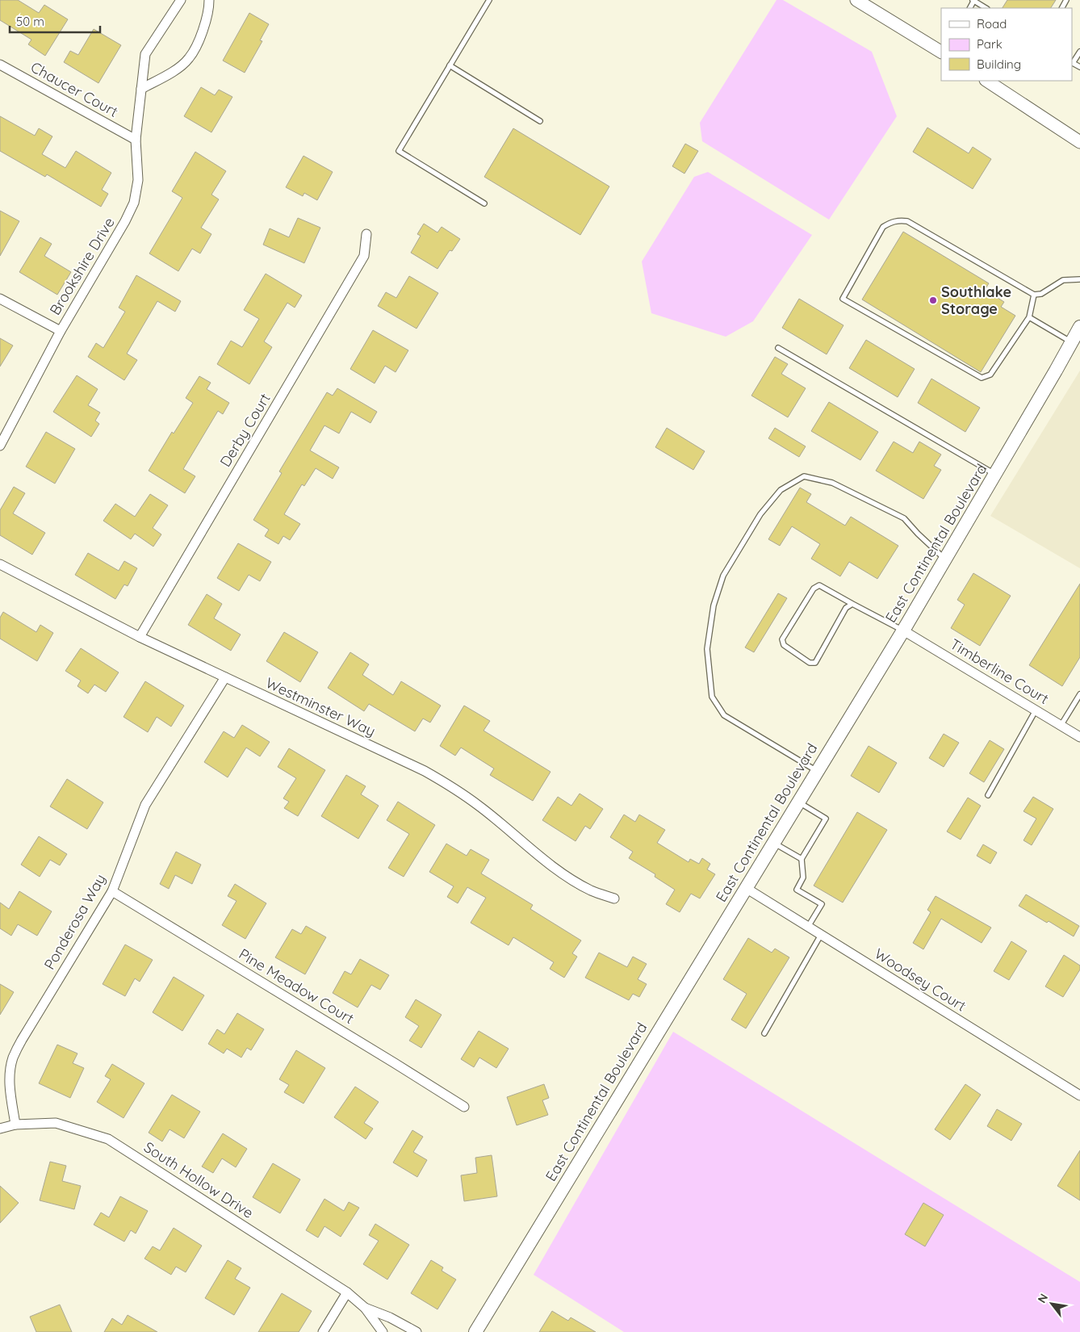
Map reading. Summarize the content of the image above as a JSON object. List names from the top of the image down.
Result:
{
  "streets": {
    "main road": ["East Continental Boulevard"],
    "street": [
      "Chaucer Court",
      "Brookshire Drive",
      "Derby Court",
      "Timberline Court",
      "Westminster Way",
      "Ponderosa Way",
      "Woodsey Court",
      "Pine Meadow Court",
      "South Hollow Drive"
    ]
  },
  "crossings": [
    ["Chaucer Court", "Brookshire Drive"],
    ["Derby Court", "Westminster Way"],
    ["East Continental Boulevard", "Timberline Court"],
    ["East Continental Boulevard", "Woodsey Court"],
    ["Westminster Way", "Ponderosa Way"],
    ["Ponderosa Way", "Pine Meadow Court"],
    ["Ponderosa Way", "South Hollow Drive"]
  ],
  "places": ["Southlake Storage"],
  "legend": ["Road", "Park", "Building"],
  "scale_bar": "50 m",
  "north": "top left"
}
